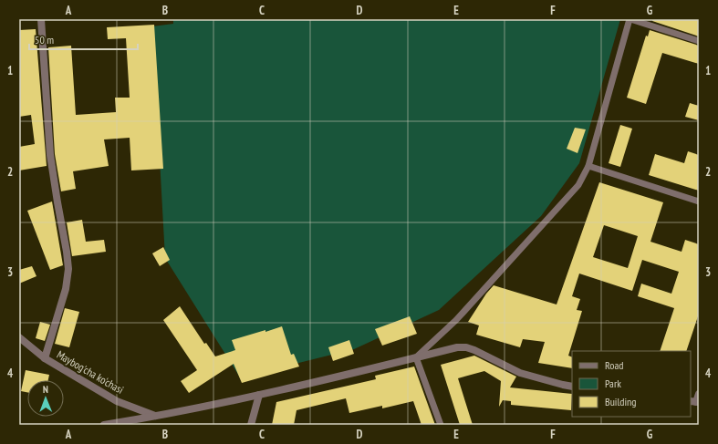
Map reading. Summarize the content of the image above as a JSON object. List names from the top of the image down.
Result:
{
  "streets": {
    "street": ["Maybog'cha ko'chasi"]
  },
  "legend": ["Road", "Park", "Building"],
  "scale_bar": "50 m",
  "north": "top",
  "grid": {
    "columns": [
      "A",
      "B",
      "C",
      "D",
      "E",
      "F",
      "G"
    ],
    "rows": [
      "1",
      "2",
      "3",
      "4"
    ]
  }
}
